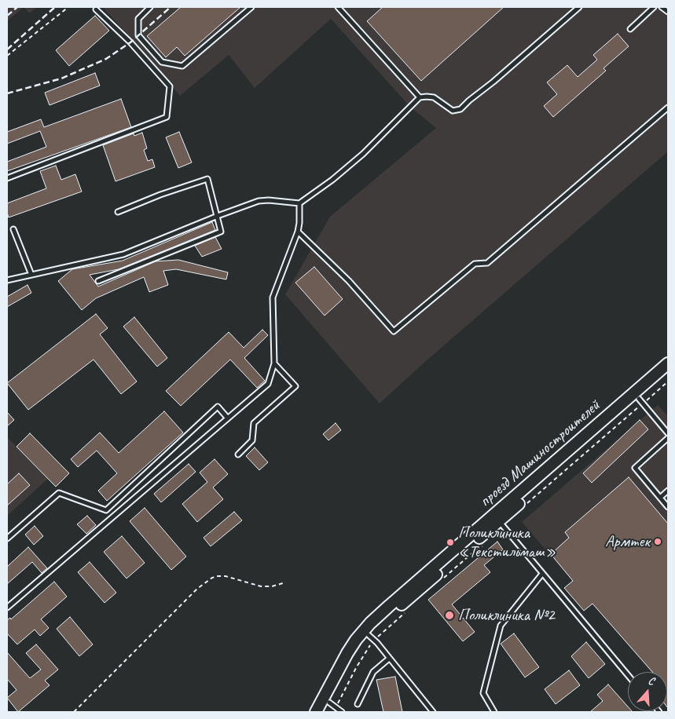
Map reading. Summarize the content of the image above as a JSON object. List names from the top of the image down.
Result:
{
  "streets": {
    "main road": ["проезд Машиностроителей"]
  },
  "places": ["Армтек", "Поликлиника «Текстильмаш»", "Поликлиника №2"],
  "north": "top"
}
